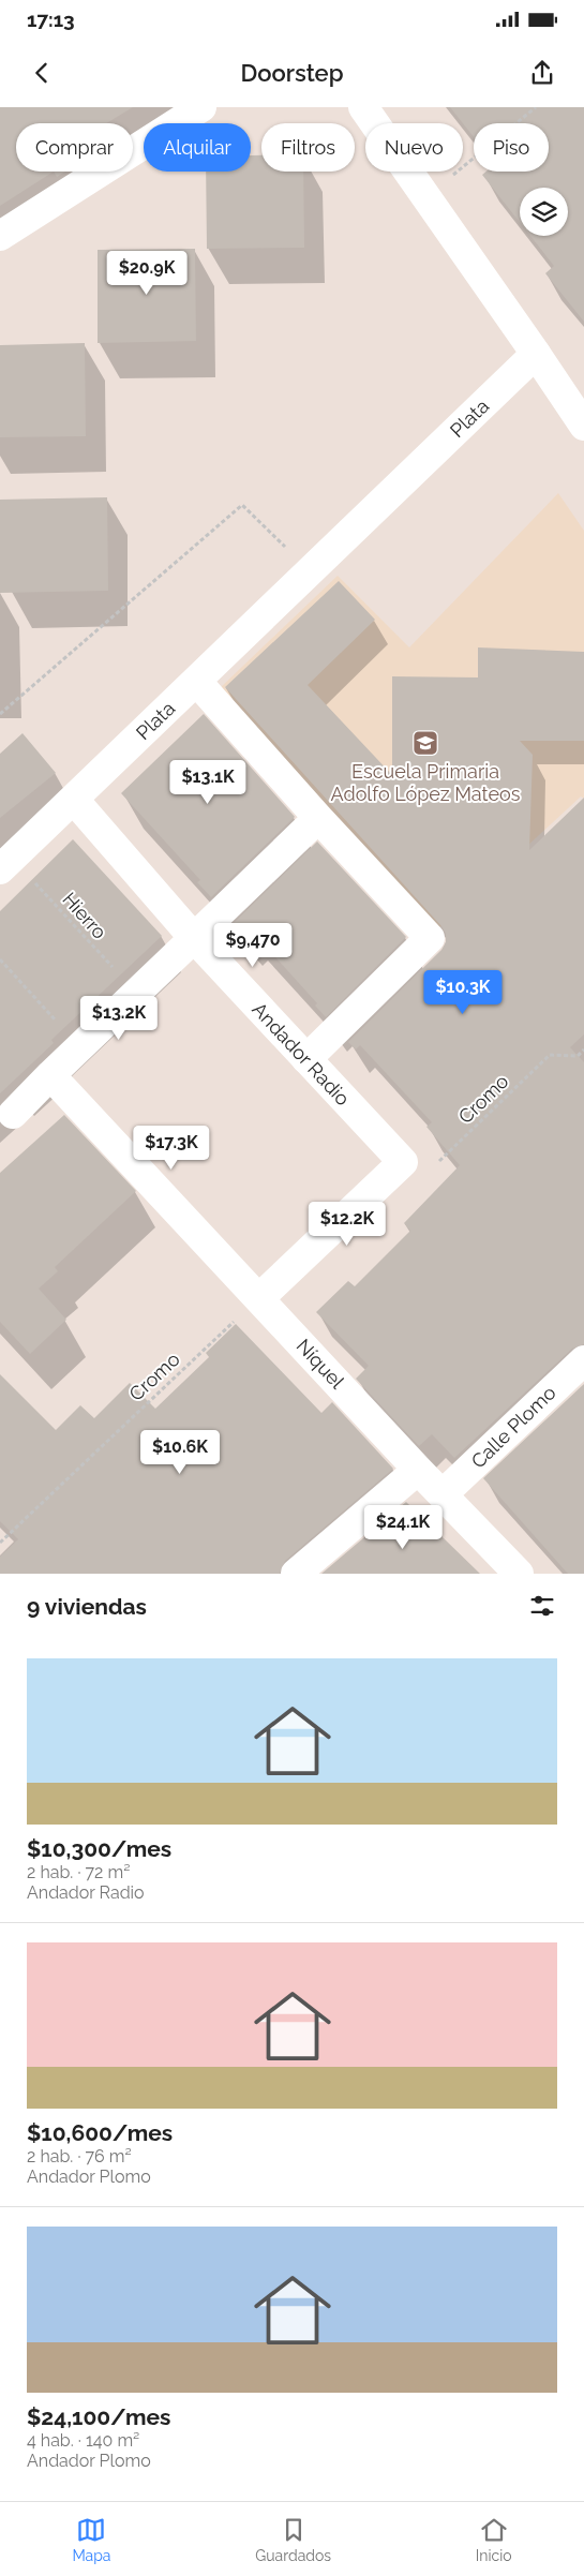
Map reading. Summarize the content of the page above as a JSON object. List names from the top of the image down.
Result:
{
  "streets": {
    "street": [
      "Plata",
      "Andador Radio",
      "Níquel",
      "Calle Plomo"
    ],
    "path": ["Hierro", "Cromo"]
  },
  "crossings": [
    ["Plata", "Hierro"],
    ["Plata", "Andador Radio"],
    ["Andador Radio", "Cromo"],
    ["Cromo", "Níquel"],
    ["Níquel", "Calle Plomo"]
  ],
  "places": {
    "school or university": ["Escuela Primaria Adolfo López Mateos"]
  },
  "page": {
    "status": "17:13",
    "header": "Doorstep",
    "chip": [
      "Comprar",
      "Alquilar",
      "Filtros",
      "Nuevo",
      "Piso"
    ],
    "price": [
      "$20.9K",
      "$13.1K",
      "$9,470",
      "$10.3K",
      "$13.2K",
      "$17.3K",
      "$12.2K",
      "$10.6K",
      "$24.1K"
    ],
    "heading": "9 viviendas",
    "list": [
      {
        "name": "$10,300/mes",
        "note": "2 hab. · 72 m² · Andador Radio"
      },
      {
        "name": "$10,600/mes",
        "note": "2 hab. · 76 m² · Andador Plomo"
      },
      {
        "name": "$24,100/mes",
        "note": "4 hab. · 140 m² · Andador Plomo"
      }
    ],
    "tabs": ["Mapa", "Guardados", "Inicio"]
  }
}
